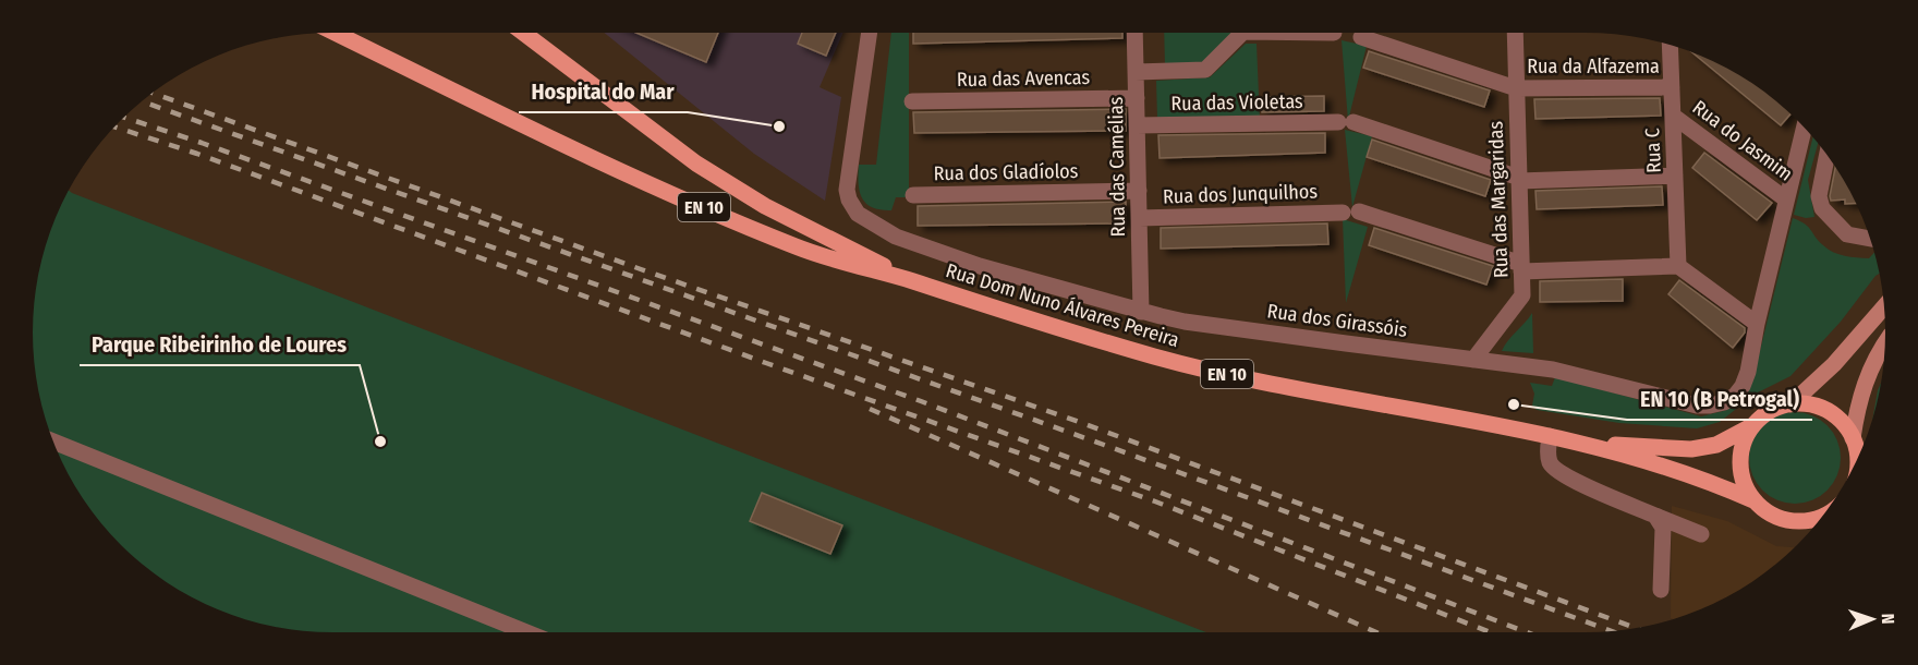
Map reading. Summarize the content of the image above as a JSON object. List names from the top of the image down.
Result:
{
  "streets": {
    "main road": ["EN 10", "Rua Dom Nuno Álvares Pereira"],
    "street": [
      "Rua da Alfazema",
      "Rua das Avencas",
      "Rua das Violetas",
      "Rua do Jasmim",
      "Rua C",
      "Rua das Camélias",
      "Rua dos Gladíolos",
      "Rua dos Junquilhos",
      "Rua das Margaridas",
      "Rua dos Girassóis"
    ]
  },
  "crossings": [
    ["Rua da Alfazema", "Rua C"],
    ["Rua da Alfazema", "Rua das Margaridas"],
    ["Rua das Avencas", "Rua das Camélias"],
    ["Rua das Violetas", "Rua das Camélias"],
    ["Rua das Violetas", "Rua das Margaridas"],
    ["Rua do Jasmim", "Rua C"],
    ["Rua do Jasmim", "Rua dos Girassóis"],
    ["Rua das Camélias", "Rua dos Gladíolos"],
    ["Rua das Camélias", "Rua dos Junquilhos"],
    ["Rua das Camélias", "Rua dos Girassóis"],
    ["Rua das Margaridas", "Rua dos Girassóis"],
    ["EN 10", "Rua Dom Nuno Álvares Pereira"]
  ],
  "places": ["Hospital do Mar", "EN 10 (B Petrogal)", "Parque Ribeirinho de Loures"],
  "north": "right"
}
